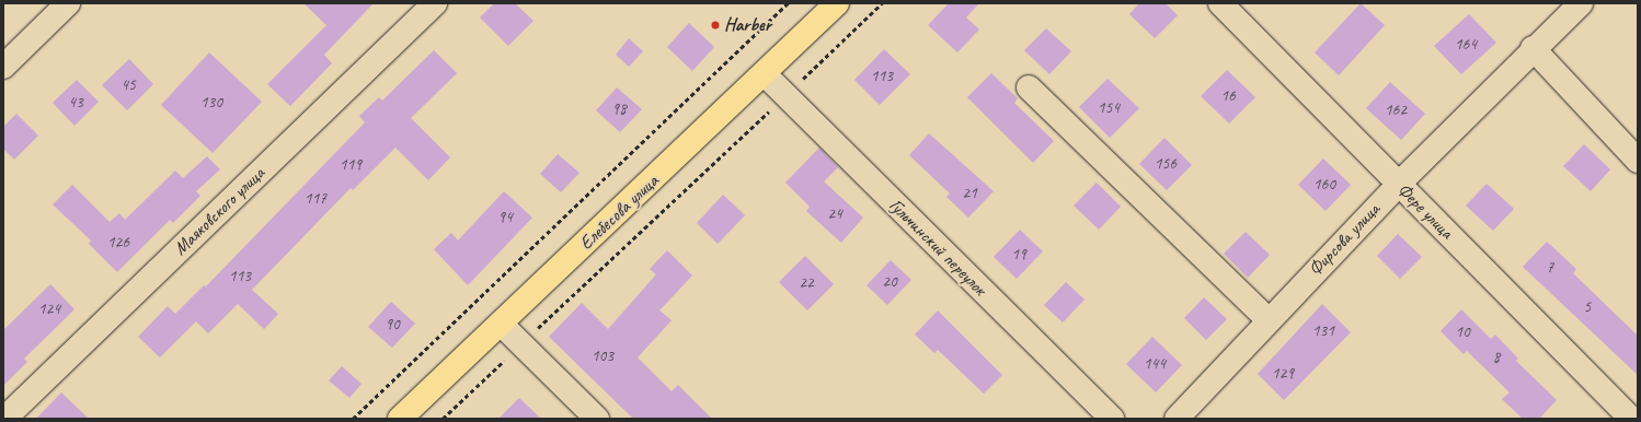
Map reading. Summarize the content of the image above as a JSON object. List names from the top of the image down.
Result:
{
  "streets": {
    "main road": ["Елебесова улица"],
    "street": [
      "Маяковского улица",
      "Фере улица",
      "Фирсова улица",
      "Гульчинский переулок"
    ]
  },
  "crossings": [
    ["Фере улица", "Фирсова улица"],
    ["Елебесова улица", "Гульчинский переулок"]
  ],
  "places": ["Harber"],
  "house_numbers": [
    "164",
    "113",
    "45",
    "16",
    "43",
    "130",
    "154",
    "98",
    "162",
    "156",
    "119",
    "160",
    "21",
    "117",
    "24",
    "94",
    "126",
    "19",
    "7",
    "113",
    "20",
    "22",
    "5",
    "124",
    "90",
    "131",
    "10",
    "103",
    "8",
    "144",
    "129"
  ]
}
